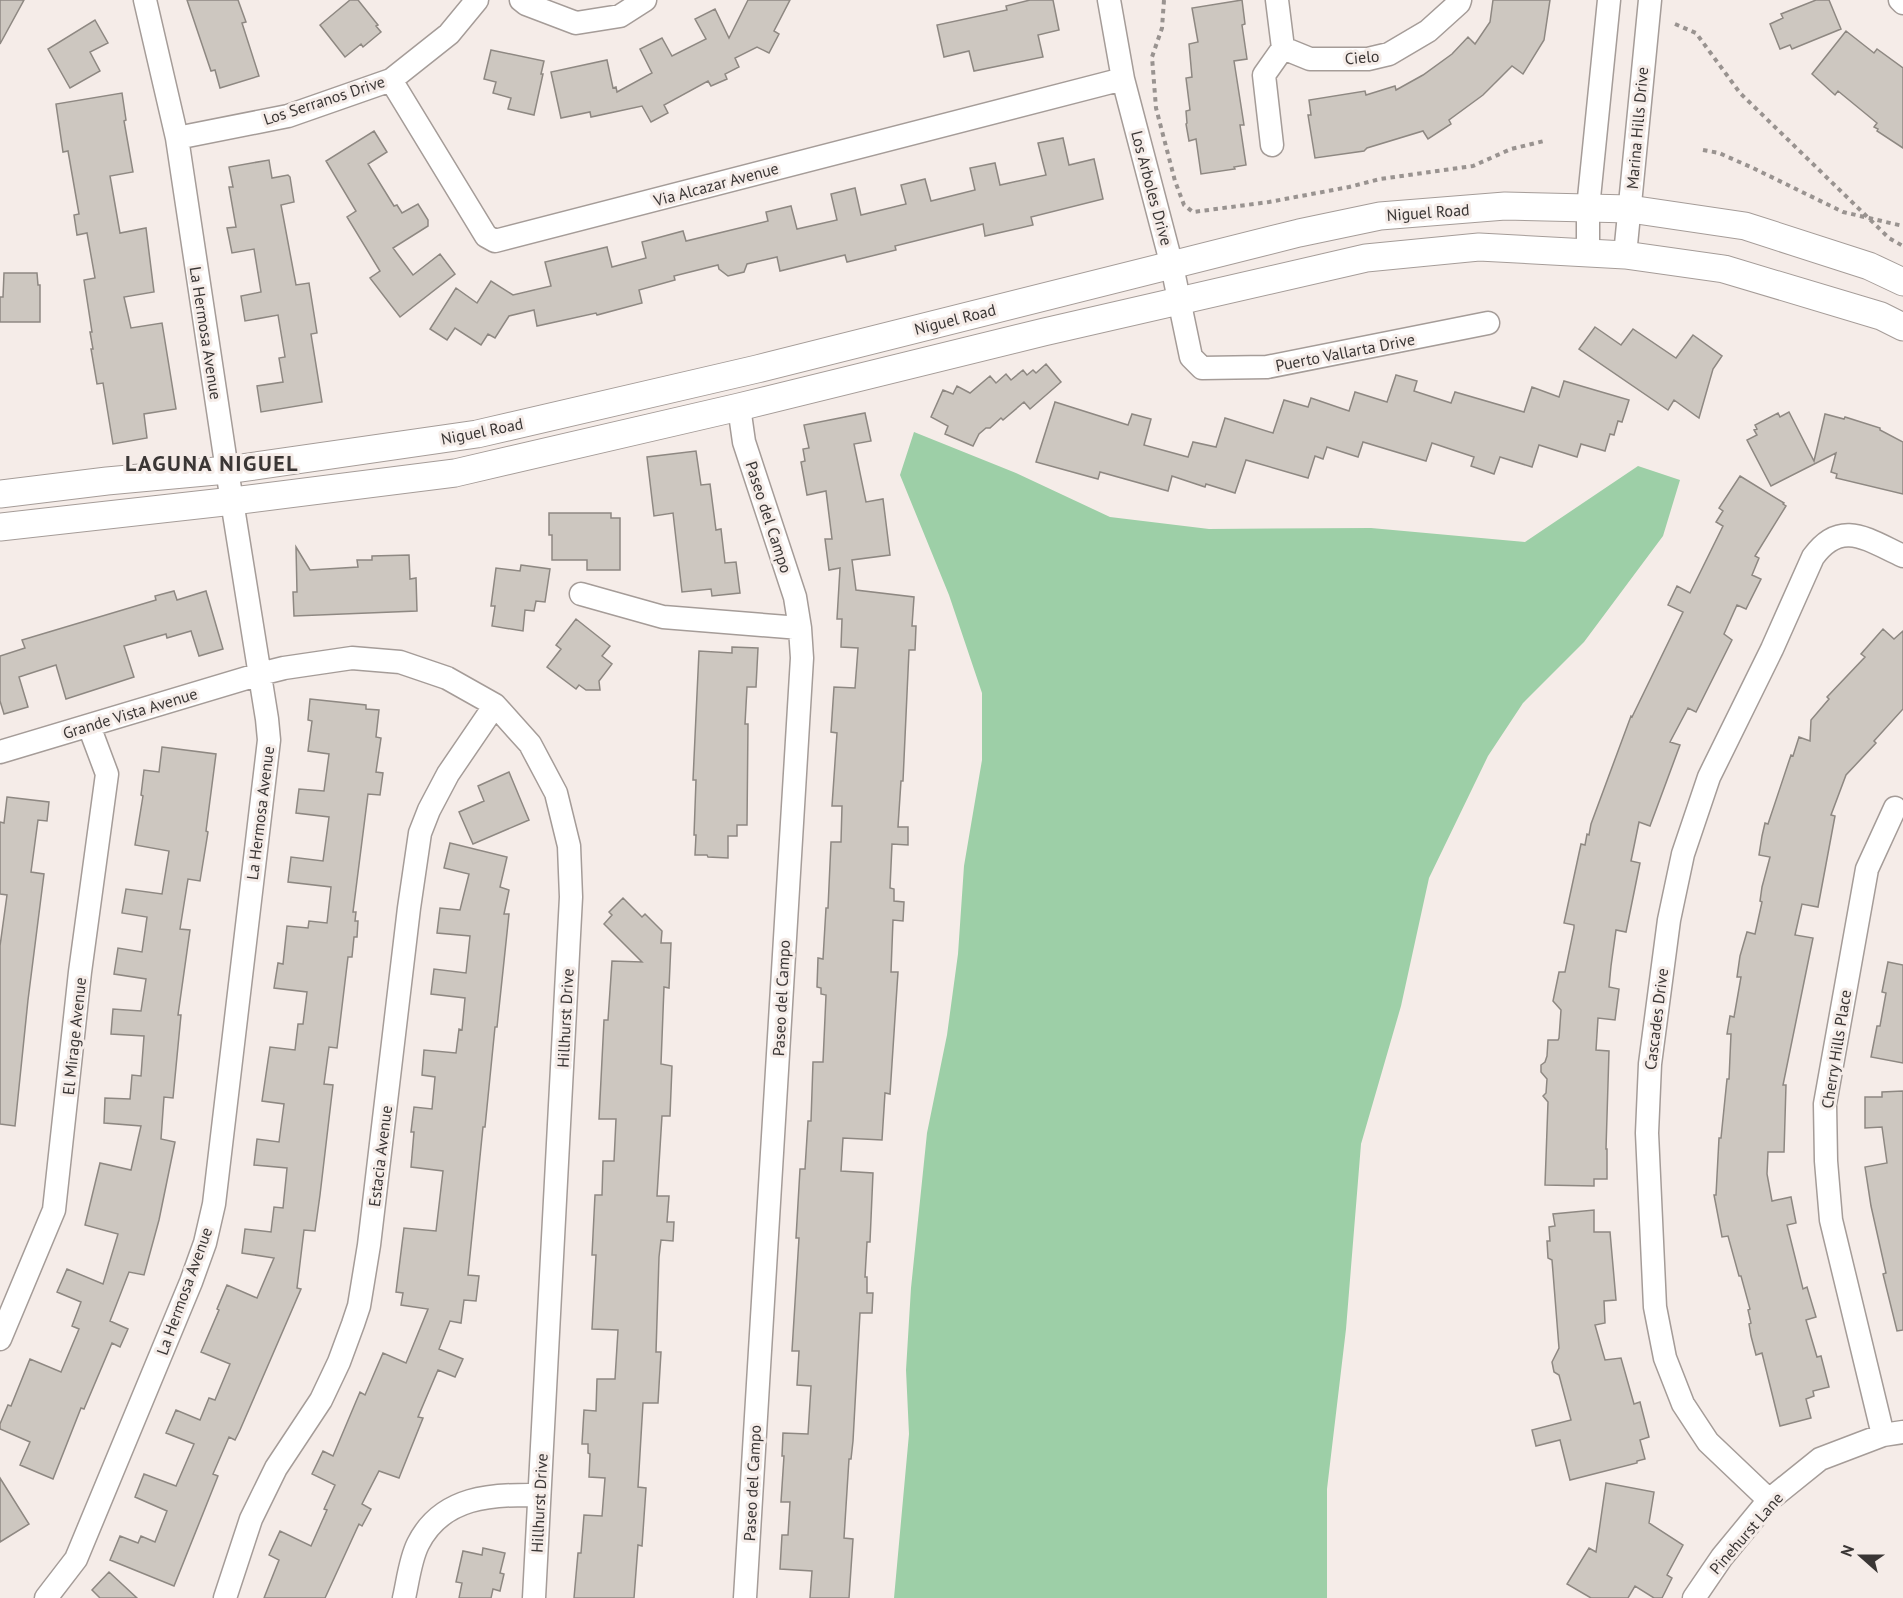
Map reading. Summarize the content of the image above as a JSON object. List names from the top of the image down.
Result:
{
  "streets": {
    "main road": ["Niguel Road"],
    "street": [
      "Cielo",
      "Los Serranos Drive",
      "Marina Hills Drive",
      "Via Alcazar Avenue",
      "Los Arboles Drive",
      "La Hermosa Avenue",
      "Puerto Vallarta Drive",
      "Paseo del Campo",
      "Grande Vista Avenue",
      "Hillhurst Drive",
      "Cascades Drive",
      "El Mirage Avenue",
      "Cherry Hills Place",
      "Estacia Avenue",
      "Pinehurst Lane"
    ]
  },
  "crossings": [
    ["Los Serranos Drive", "Via Alcazar Avenue"],
    ["Los Serranos Drive", "La Hermosa Avenue"],
    ["Marina Hills Drive", "Niguel Road"],
    ["Via Alcazar Avenue", "Los Arboles Drive"],
    ["Los Arboles Drive", "Niguel Road"],
    ["Los Arboles Drive", "Puerto Vallarta Drive"],
    ["Niguel Road", "La Hermosa Avenue"],
    ["Niguel Road", "Paseo del Campo"],
    ["La Hermosa Avenue", "Grande Vista Avenue"],
    ["La Hermosa Avenue", "Hillhurst Drive"],
    ["Grande Vista Avenue", "Hillhurst Drive"],
    ["Grande Vista Avenue", "El Mirage Avenue"],
    ["Hillhurst Drive", "Estacia Avenue"],
    ["Cascades Drive", "Pinehurst Lane"],
    ["Cherry Hills Place", "Pinehurst Lane"]
  ],
  "districts": ["LAGUNA NIGUEL"],
  "north": "left"
}
